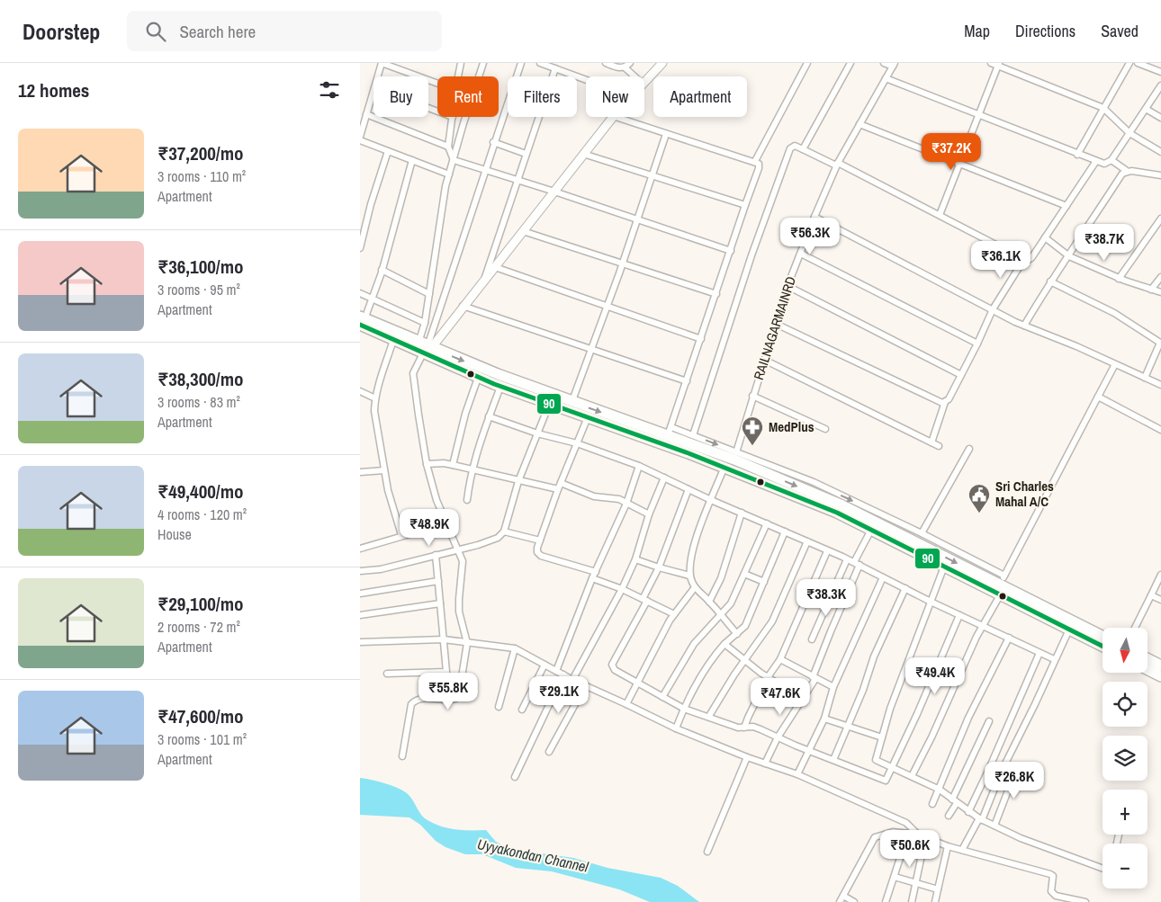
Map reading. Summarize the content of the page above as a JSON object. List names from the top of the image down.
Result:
{
  "streets": {
    "street": ["RAILNAGARMAINRD"]
  },
  "water": ["Uyyakondan Channel"],
  "places": {
    "pharmacy": ["MedPlus"],
    "public building": ["Sri Charles Mahal A/C"]
  },
  "lines": ["transit line 90"],
  "north": "bottom",
  "page": {
    "header": "Doorstep",
    "search": "Search here",
    "nav": ["Map", "Directions", "Saved"],
    "heading": "12 homes",
    "chip": [
      "Buy",
      "Rent",
      "Filters",
      "New",
      "Apartment"
    ],
    "list": [
      {
        "name": "₹37,200/mo",
        "note": "3 rooms · 110 m² · Apartment"
      },
      {
        "name": "₹36,100/mo",
        "note": "3 rooms · 95 m² · Apartment"
      },
      {
        "name": "₹38,300/mo",
        "note": "3 rooms · 83 m² · Apartment"
      },
      {
        "name": "₹49,400/mo",
        "note": "4 rooms · 120 m² · House"
      },
      {
        "name": "₹29,100/mo",
        "note": "2 rooms · 72 m² · Apartment"
      },
      {
        "name": "₹47,600/mo",
        "note": "3 rooms · 101 m² · Apartment"
      }
    ],
    "price": [
      "₹37.2K",
      "₹56.3K",
      "₹38.7K",
      "₹36.1K",
      "₹48.9K",
      "₹38.3K",
      "₹49.4K",
      "₹55.8K",
      "₹29.1K",
      "₹47.6K",
      "₹26.8K",
      "₹50.6K"
    ],
    "map_buttons": ["+", "−"]
  }
}
